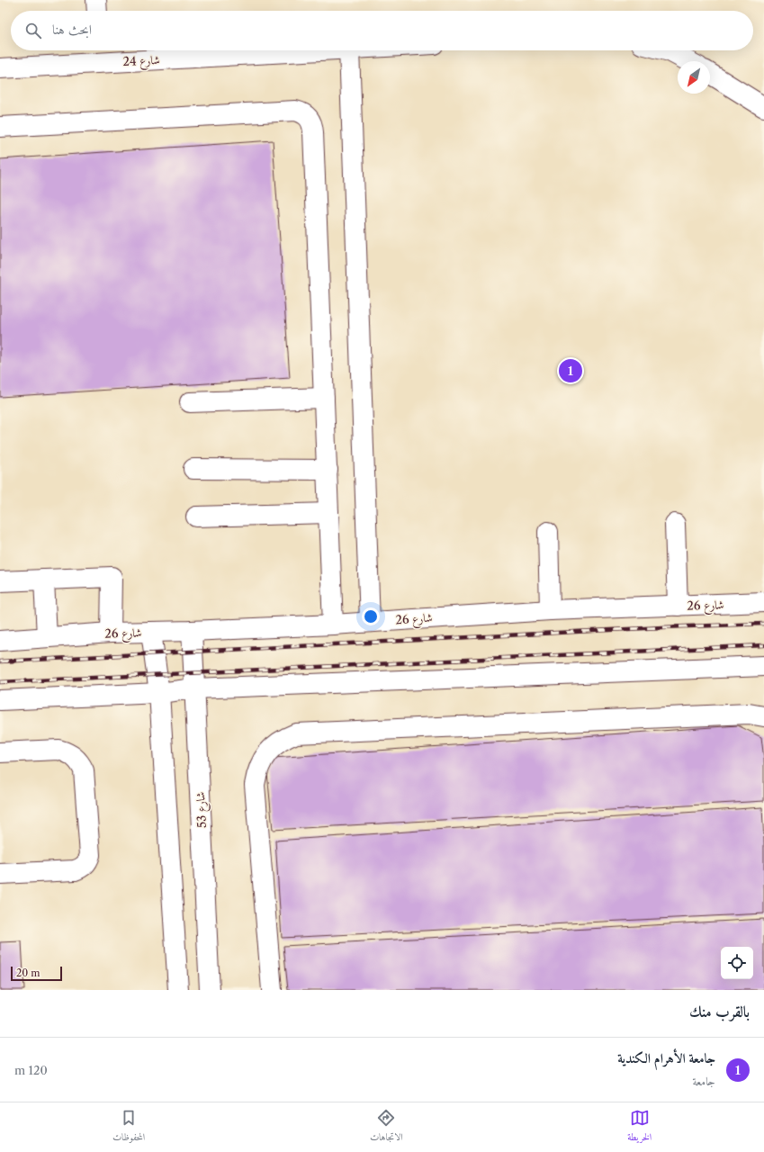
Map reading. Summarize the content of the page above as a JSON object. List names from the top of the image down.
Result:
{
  "streets": {
    "street": ["شارع 24", "شارع 26", "شارع 53"]
  },
  "crossings": [
    ["شارع 26", "شارع 53"]
  ],
  "scale_bar": "20 m",
  "north": "bottom left",
  "page": {
    "search": "ابحث هنا",
    "pins": "1",
    "scale": "20 m",
    "heading": "بالقرب منك",
    "list": [
      {
        "mark": "1",
        "name": "جامعة الأهرام الكندية",
        "note": "جامعة",
        "value": "120 m"
      }
    ],
    "nav": ["الخريطة", "الاتجاهات", "المحفوظات"]
  }
}
